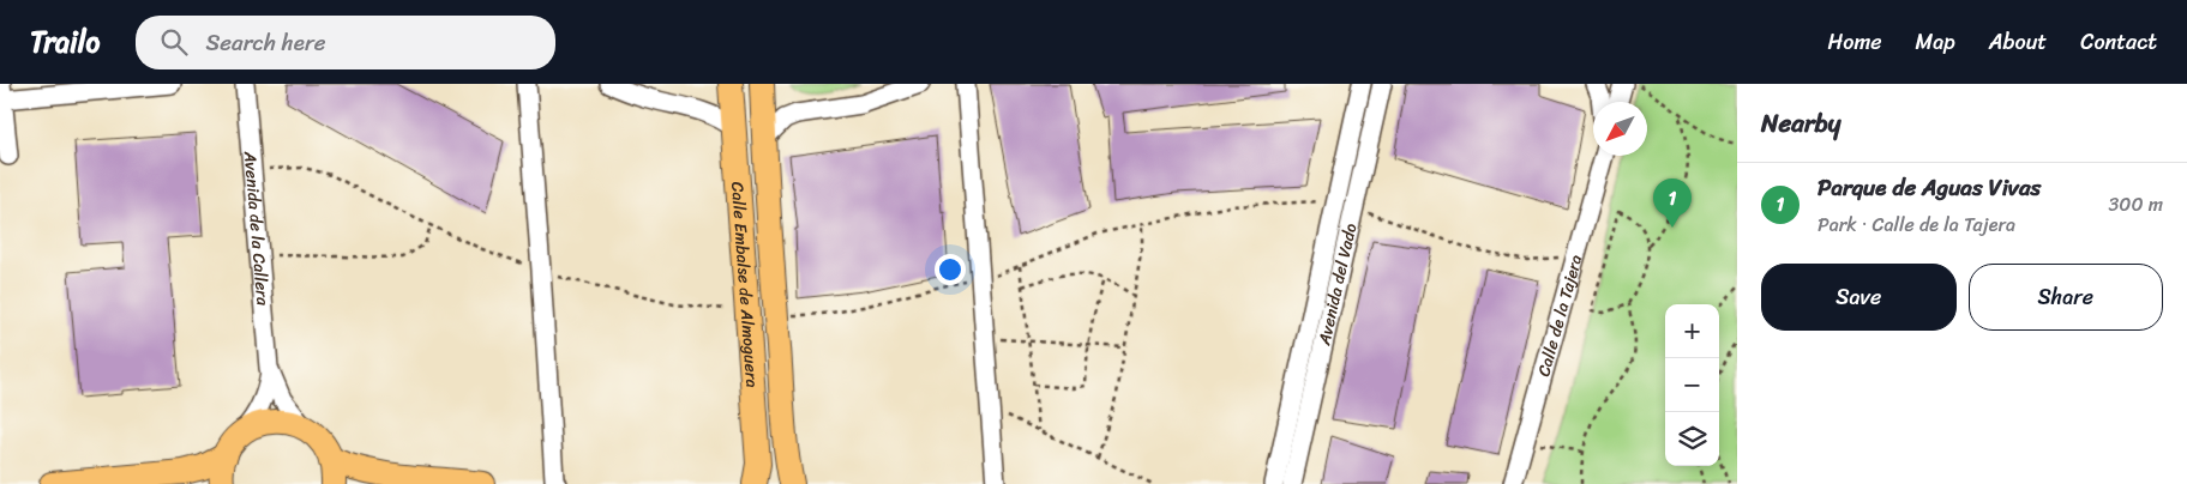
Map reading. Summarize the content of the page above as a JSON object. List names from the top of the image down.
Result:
{
  "streets": {
    "main road": ["Calle Embalse de Almoguera"],
    "street": ["Avenida de la Callera", "Avenida del Vado", "Calle de la Tajera"]
  },
  "north": "bottom left",
  "page": {
    "header": "Trailo",
    "search": "Search here",
    "nav": [
      "Home",
      "Map",
      "About",
      "Contact"
    ],
    "heading": "Nearby",
    "list": [
      {
        "mark": "1",
        "name": "Parque de Aguas Vivas",
        "note": "Park · Calle de la Tajera",
        "value": "300 m"
      }
    ],
    "pins": "1",
    "buttons": ["Save", "Share"],
    "map_buttons": ["+", "−"]
  }
}
